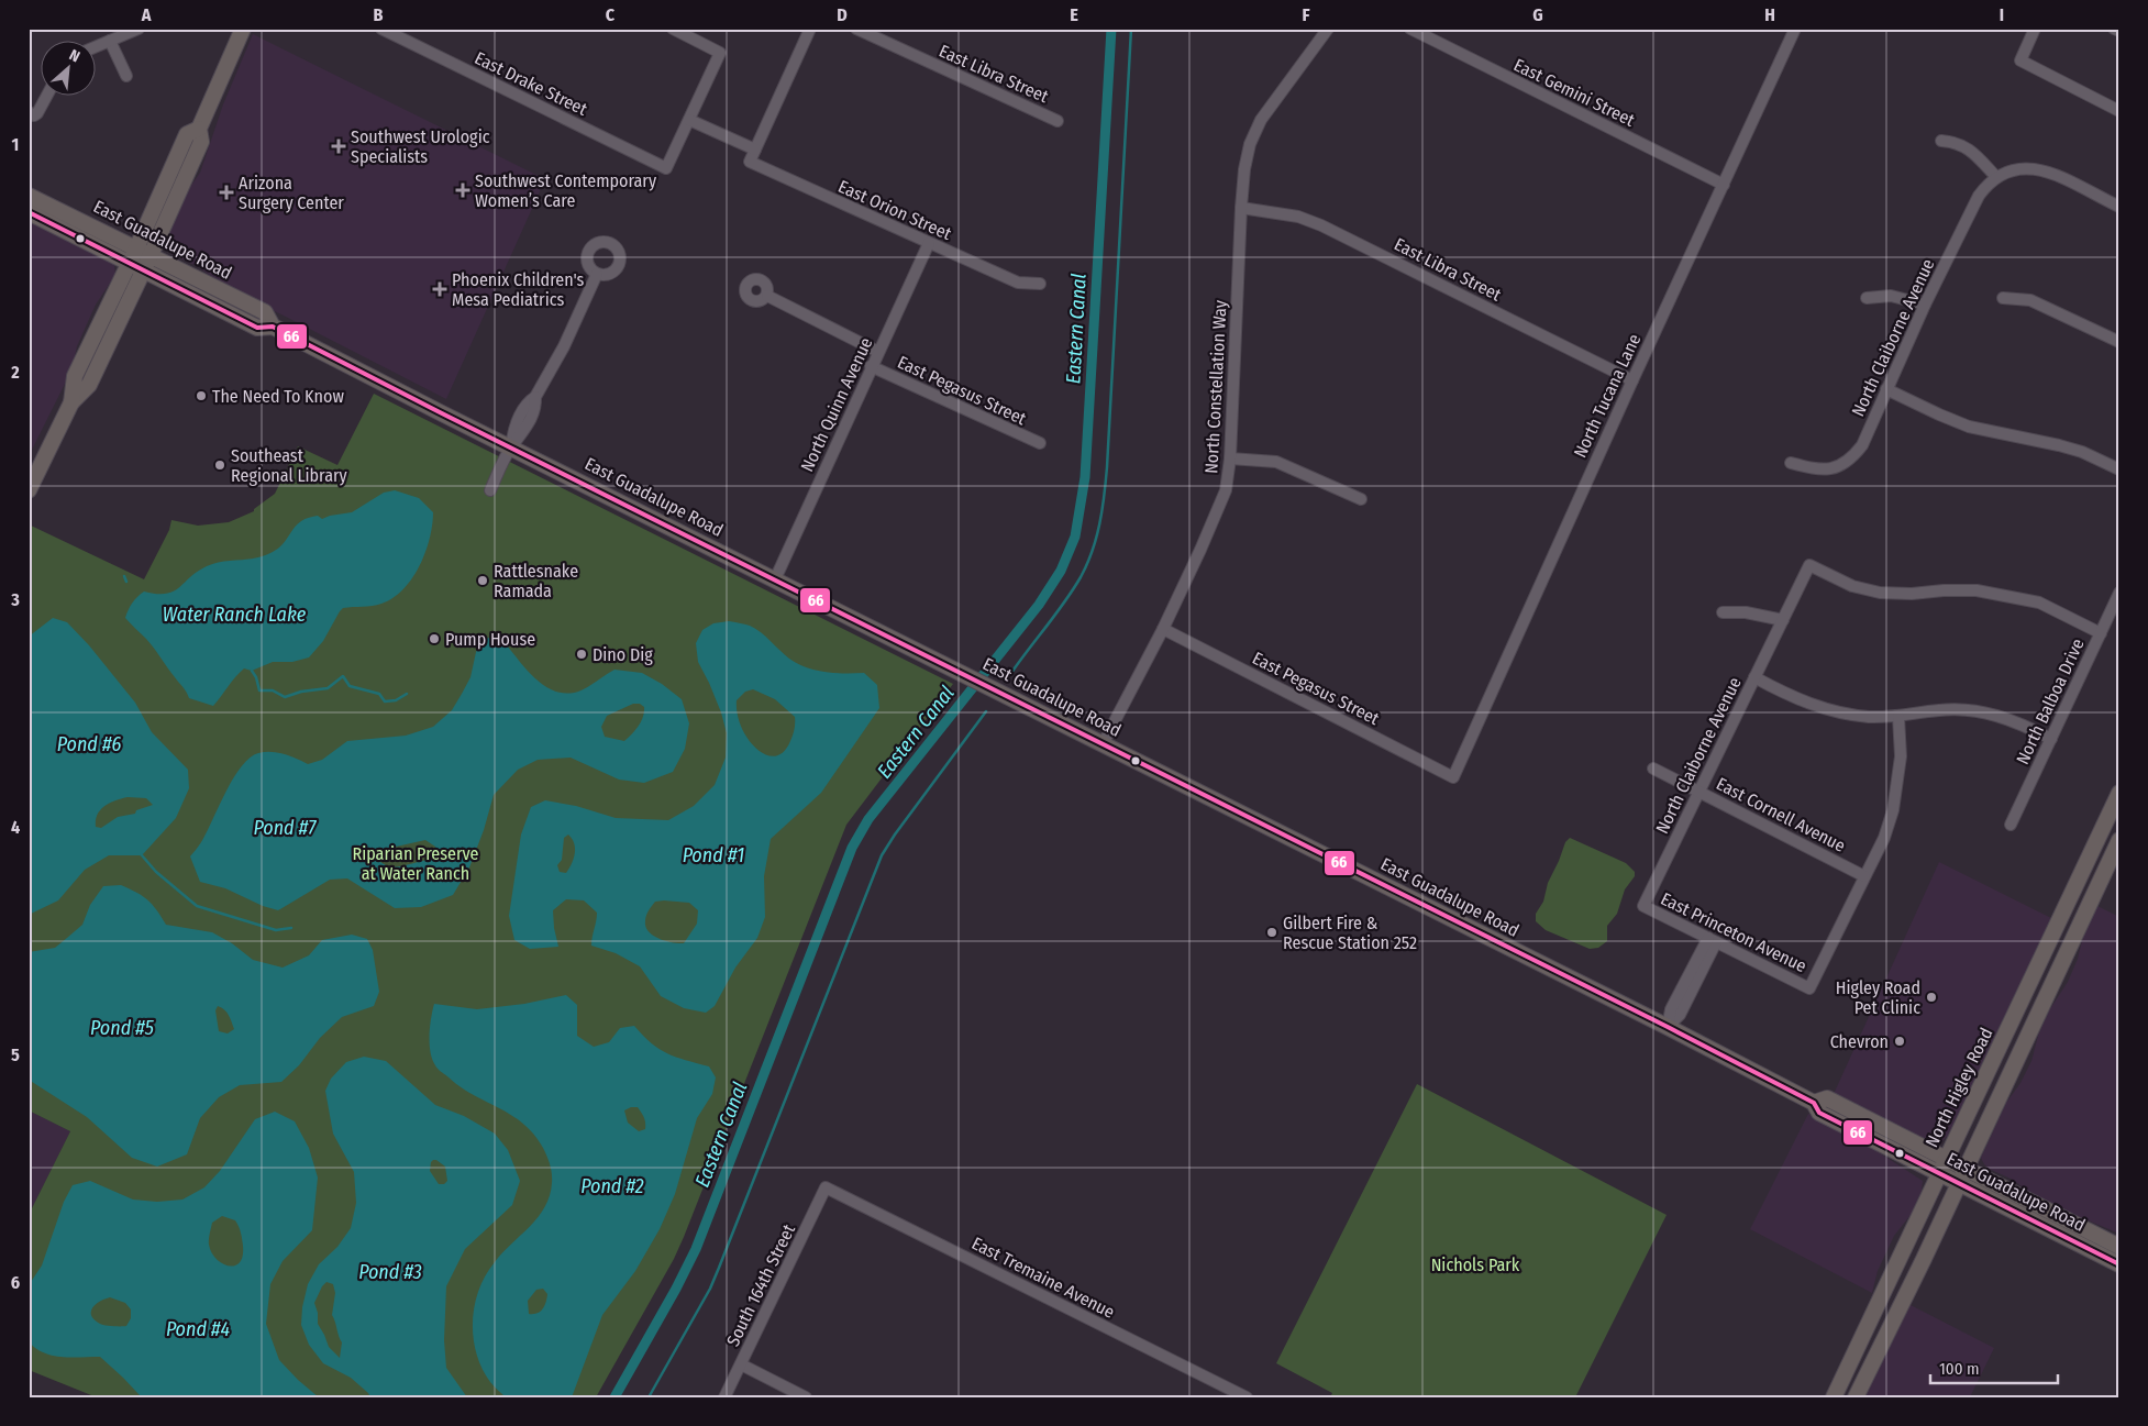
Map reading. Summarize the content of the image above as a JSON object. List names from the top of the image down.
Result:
{
  "streets": {
    "main road": ["East Guadalupe Road", "North Higley Road"],
    "street": [
      "East Libra Street",
      "East Drake Street",
      "East Gemini Street",
      "East Orion Street",
      "North Claiborne Avenue",
      "North Constellation Way",
      "East Pegasus Street",
      "North Tucana Lane",
      "North Quinn Avenue",
      "North Balboa Drive",
      "East Cornell Avenue",
      "East Princeton Avenue",
      "East Tremaine Avenue",
      "South 164th Street"
    ]
  },
  "crossings": [
    ["East Libra Street", "North Constellation Way"],
    ["East Libra Street", "North Tucana Lane"],
    ["East Gemini Street", "North Tucana Lane"],
    ["East Orion Street", "North Quinn Avenue"],
    ["East Guadalupe Road", "North Constellation Way"],
    ["East Guadalupe Road", "North Quinn Avenue"],
    ["East Guadalupe Road", "North Higley Road"],
    ["North Claiborne Avenue", "North Balboa Drive"],
    ["North Claiborne Avenue", "East Cornell Avenue"],
    ["North Claiborne Avenue", "East Princeton Avenue"],
    ["North Constellation Way", "East Pegasus Street"],
    ["East Pegasus Street", "North Tucana Lane"],
    ["East Pegasus Street", "North Quinn Avenue"],
    ["East Cornell Avenue", "East Princeton Avenue"],
    ["East Tremaine Avenue", "South 164th Street"]
  ],
  "water": [
    "Eastern Canal",
    "Water Ranch Lake",
    "Pond #6",
    "Pond #7",
    "Pond #1",
    "Pond #5",
    "Pond #2",
    "Pond #3",
    "Pond #4"
  ],
  "parks": ["Riparian Preserve at Water Ranch", "Nichols Park"],
  "places": {
    "health": [
      "Southwest Urologic Specialists",
      "Southwest Contemporary Women’s Care",
      "Arizona Surgery Center",
      "Phoenix Children's Mesa Pediatrics"
    ],
    "other": [
      "The Need To Know",
      "Southeast Regional Library",
      "Rattlesnake Ramada",
      "Pump House",
      "Dino Dig",
      "Gilbert Fire & Rescue Station 252",
      "Higley Road Pet Clinic",
      "Chevron"
    ]
  },
  "lines": ["transit line 66"],
  "scale_bar": "100 m",
  "north": "top right",
  "grid": {
    "columns": [
      "A",
      "B",
      "C",
      "D",
      "E",
      "F",
      "G",
      "H",
      "I"
    ],
    "rows": [
      "1",
      "2",
      "3",
      "4",
      "5",
      "6"
    ]
  }
}
